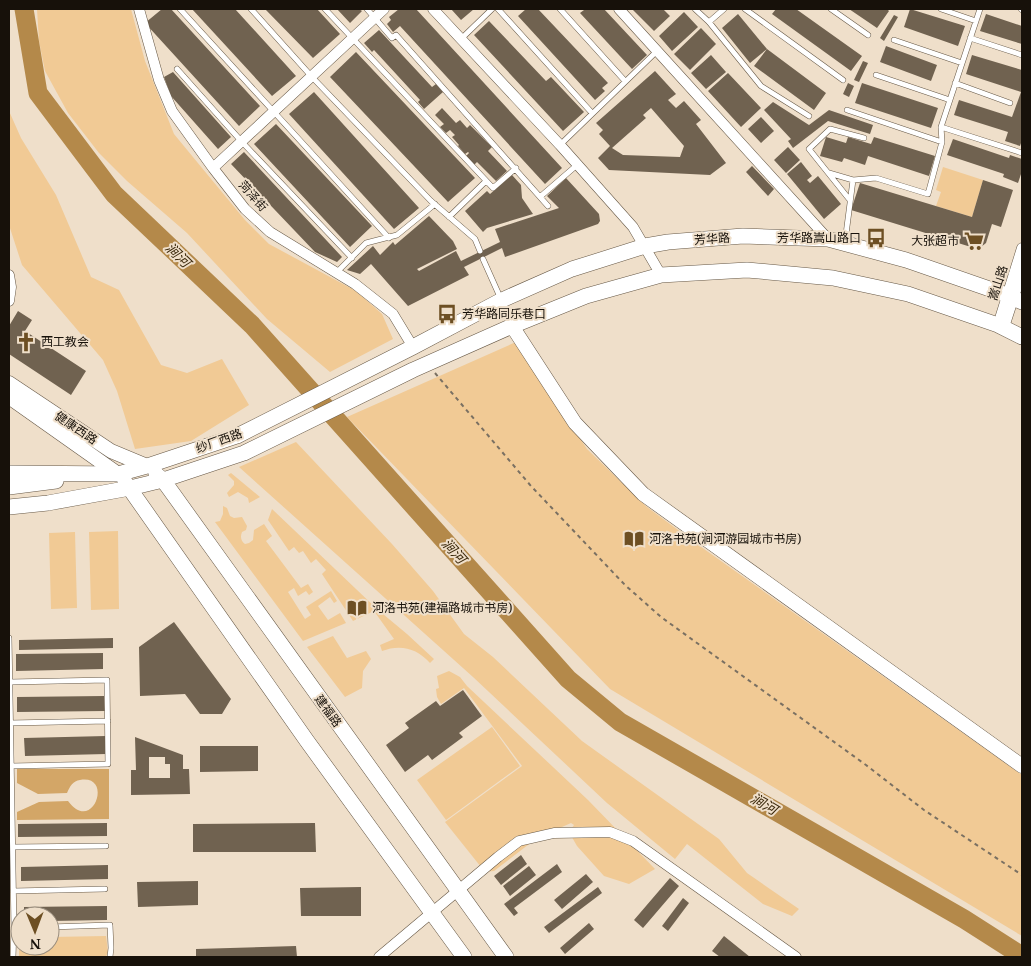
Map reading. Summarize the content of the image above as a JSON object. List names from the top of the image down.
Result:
{
  "streets": {
    "main road": ["芳华路", "纱厂西路", "建福路"],
    "street": ["菏泽街", "嵩山路", "健康西路"]
  },
  "crossings": [
    ["菏泽街", "芳华路"],
    ["菏泽街", "纱厂西路"],
    ["芳华路", "嵩山路"],
    ["芳华路", "纱厂西路"],
    ["健康西路", "纱厂西路"],
    ["健康西路", "建福路"],
    ["纱厂西路", "建福路"]
  ],
  "water": ["涧河"],
  "places": {
    "bus stop": ["芳华路嵩山路口", "芳华路同乐巷口"],
    "supermarket": ["大张超市"],
    "church": ["西工教会"],
    "library": ["河洛书苑(涧河游园城市书房)", "河洛书苑(建福路城市书房)"]
  },
  "north": "bottom"
}
